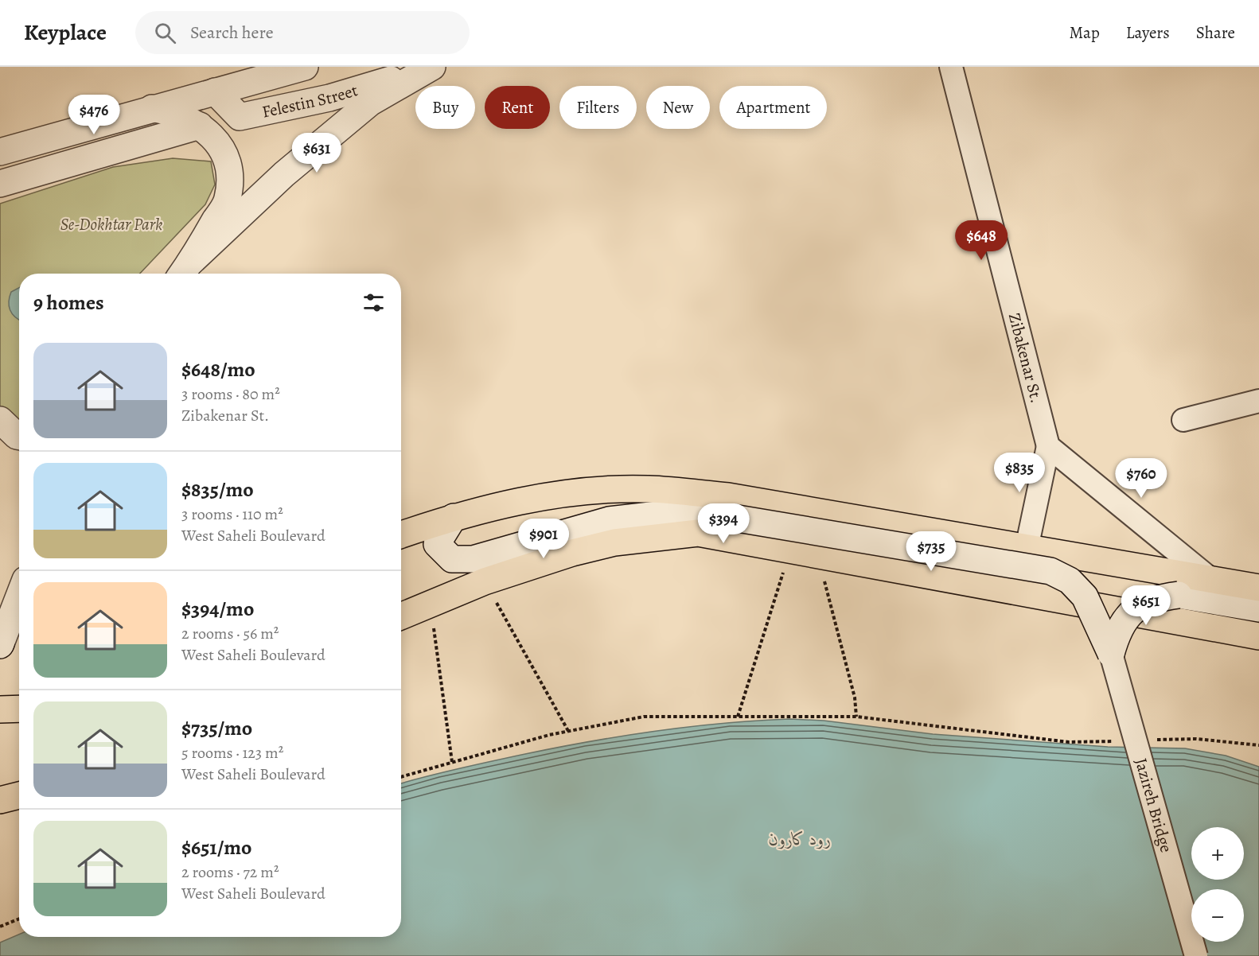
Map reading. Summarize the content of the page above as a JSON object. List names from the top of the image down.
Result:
{
  "streets": {
    "street": ["Felestin Street", "Zibakenar St.", "Jazireh Bridge"]
  },
  "water": ["رود کارون"],
  "parks": ["Se-Dokhtar Park"],
  "page": {
    "header": "Keyplace",
    "search": "Search here",
    "nav": ["Map", "Layers", "Share"],
    "chip": [
      "Buy",
      "Rent",
      "Filters",
      "New",
      "Apartment"
    ],
    "price": [
      "$476",
      "$631",
      "$648",
      "$835",
      "$760",
      "$394",
      "$901",
      "$735",
      "$651"
    ],
    "heading": "9 homes",
    "list": [
      {
        "name": "$648/mo",
        "note": "3 rooms · 80 m² · Zibakenar St."
      },
      {
        "name": "$835/mo",
        "note": "3 rooms · 110 m² · West Saheli Boulevard"
      },
      {
        "name": "$394/mo",
        "note": "2 rooms · 56 m² · West Saheli Boulevard"
      },
      {
        "name": "$735/mo",
        "note": "5 rooms · 123 m² · West Saheli Boulevard"
      },
      {
        "name": "$651/mo",
        "note": "2 rooms · 72 m² · West Saheli Boulevard"
      }
    ],
    "map_buttons": ["+", "−"]
  }
}
